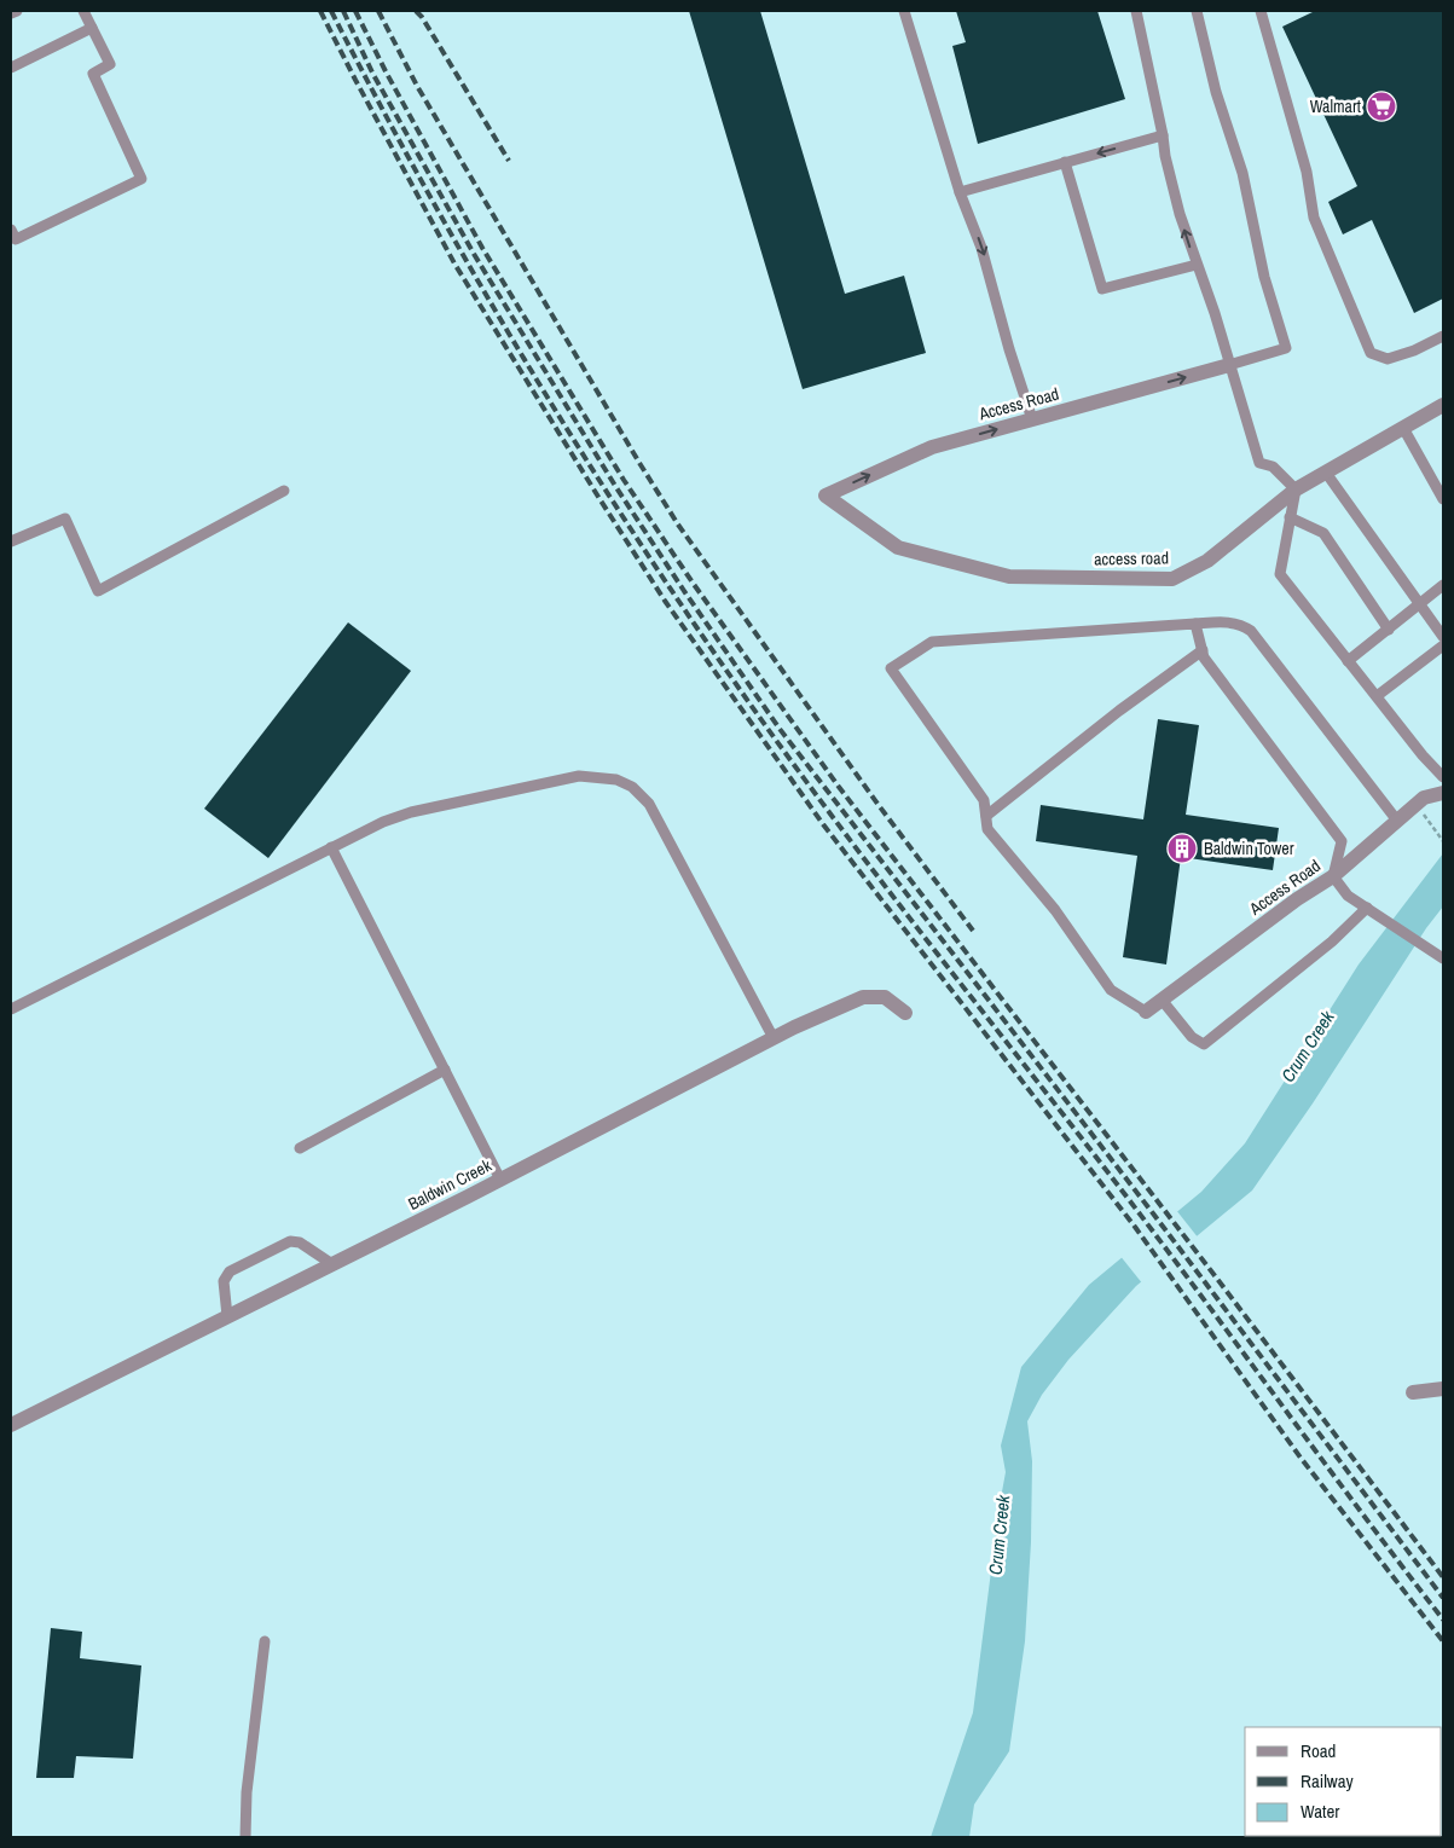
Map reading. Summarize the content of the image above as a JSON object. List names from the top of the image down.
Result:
{
  "streets": {
    "street": ["Access Road", "access road", "Baldwin Creek"]
  },
  "crossings": [
    ["Access Road", "access road"]
  ],
  "one_way": ["Access Road"],
  "water": ["Crum Creek"],
  "places": {
    "supermarket": ["Walmart"],
    "building": ["Baldwin Tower"]
  },
  "legend": ["Road", "Railway", "Water"]
}
